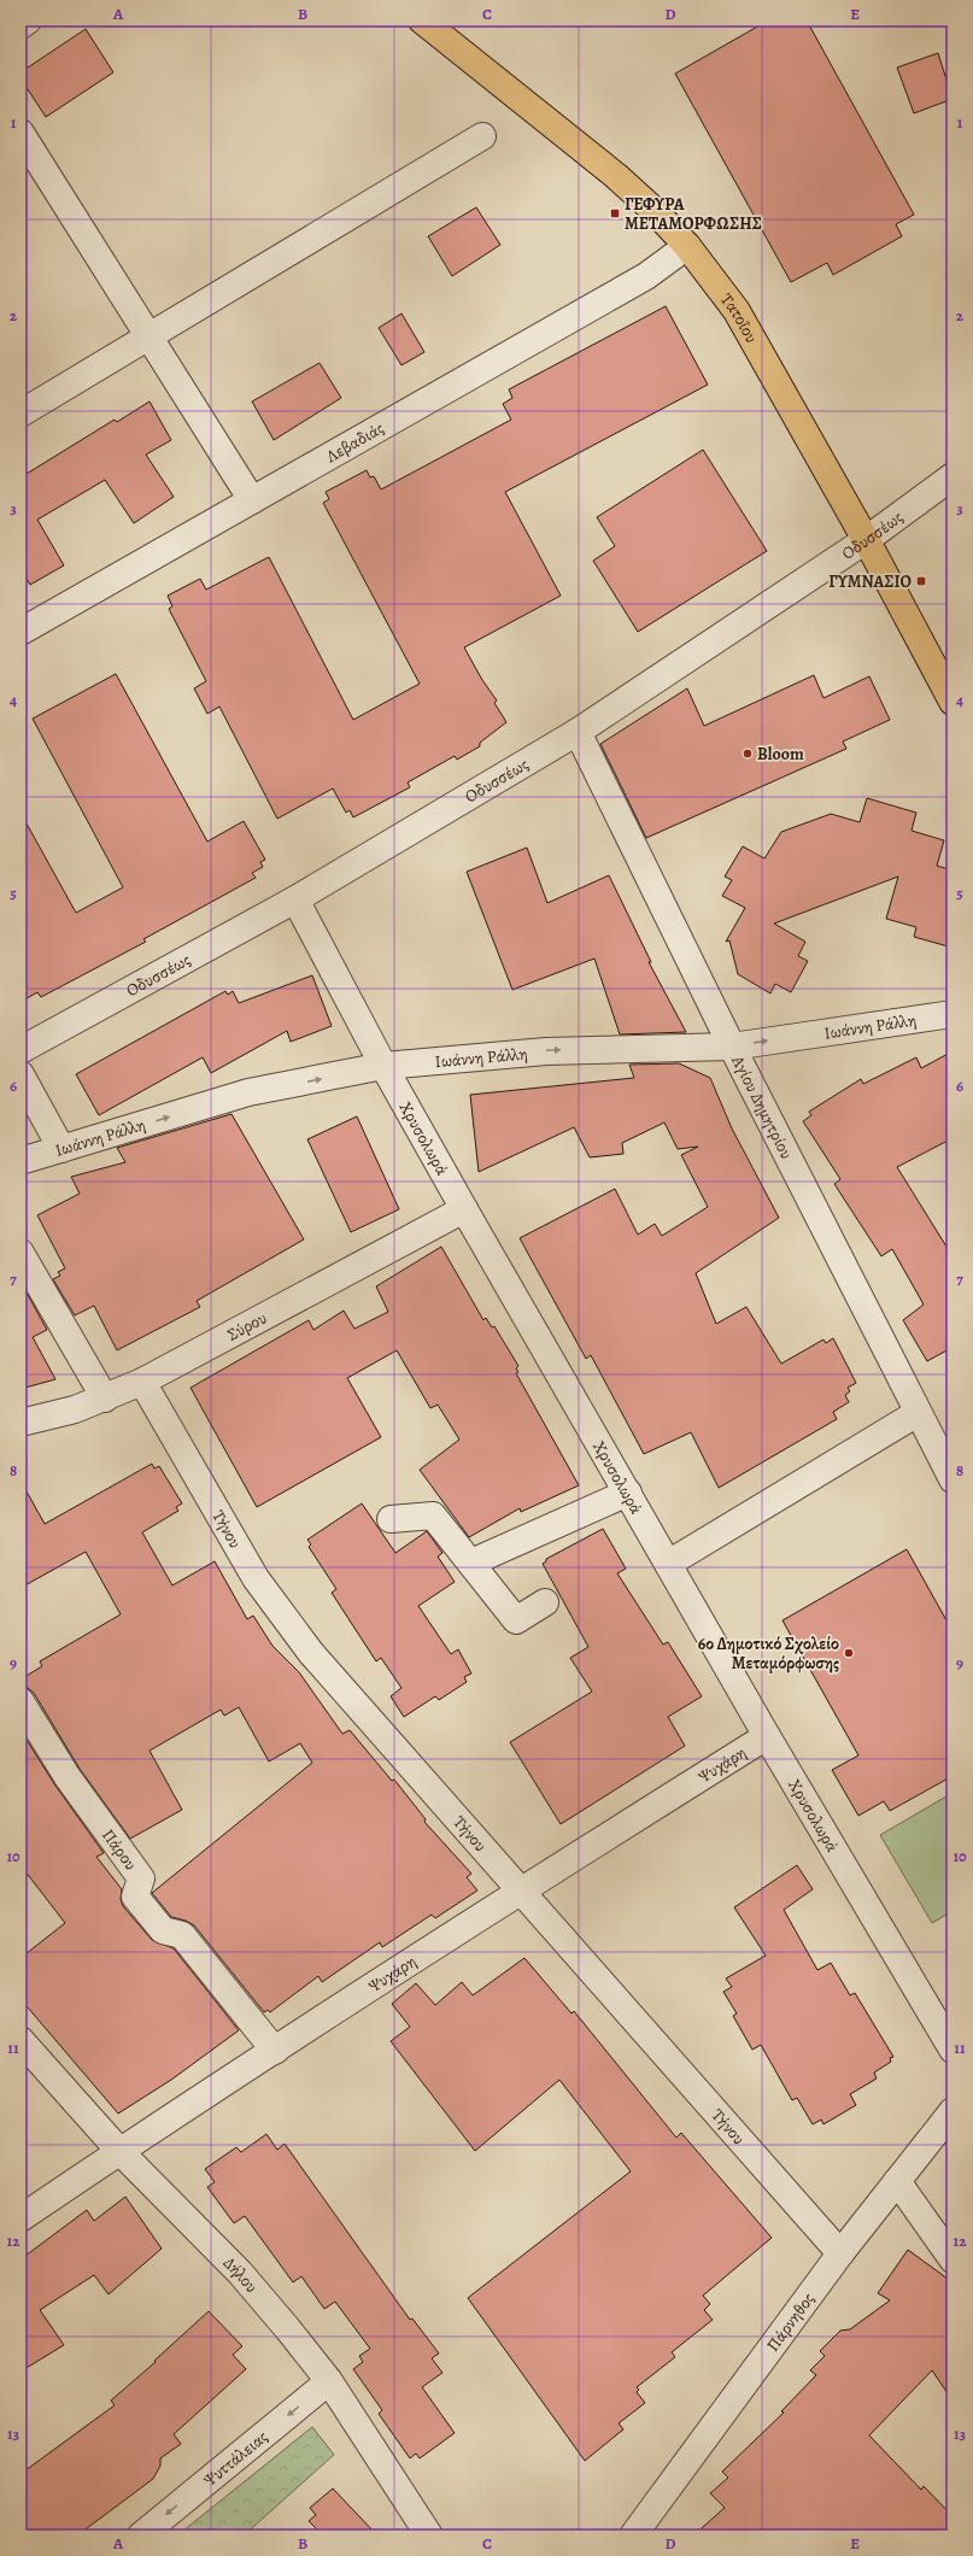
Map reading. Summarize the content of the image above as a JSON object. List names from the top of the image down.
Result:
{
  "streets": {
    "main road": ["Τατοΐου"],
    "street": [
      "Λεβαδιάς",
      "Οδυσσέως",
      "Ιωάννη Ράλλη",
      "Αγίου Δημητρίου",
      "Χρυσολωρά",
      "Σύρου",
      "Τήνου",
      "Ψυχάρη",
      "Πάρου",
      "Δήλου",
      "Πάρνηθος",
      "Ψυττάλειας"
    ]
  },
  "crossings": [
    ["Τατοΐου", "Λεβαδιάς"],
    ["Τατοΐου", "Οδυσσέως"],
    ["Οδυσσέως", "Αγίου Δημητρίου"],
    ["Οδυσσέως", "Χρυσολωρά"],
    ["Ιωάννη Ράλλη", "Αγίου Δημητρίου"],
    ["Ιωάννη Ράλλη", "Χρυσολωρά"],
    ["Χρυσολωρά", "Σύρου"],
    ["Χρυσολωρά", "Ψυχάρη"],
    ["Σύρου", "Τήνου"],
    ["Τήνου", "Ψυχάρη"],
    ["Τήνου", "Πάρνηθος"],
    ["Ψυχάρη", "Πάρου"],
    ["Ψυχάρη", "Δήλου"],
    ["Δήλου", "Ψυττάλειας"]
  ],
  "one_way": ["Ιωάννη Ράλλη", "Ψυττάλειας"],
  "places": {
    "transit": ["ΓΕΦΥΡΑ ΜΕΤΑΜΟΡΦΩΣΗΣ", "ΓΥΜΝΑΣΙΟ"],
    "other": ["Bloom", "6ο Δημοτικό Σχολείο Μεταμόρφωσης"]
  },
  "grid": {
    "columns": [
      "A",
      "B",
      "C",
      "D",
      "E"
    ],
    "rows": [
      "1",
      "2",
      "3",
      "4",
      "5",
      "6",
      "7",
      "8",
      "9",
      "10",
      "11",
      "12",
      "13"
    ]
  }
}
